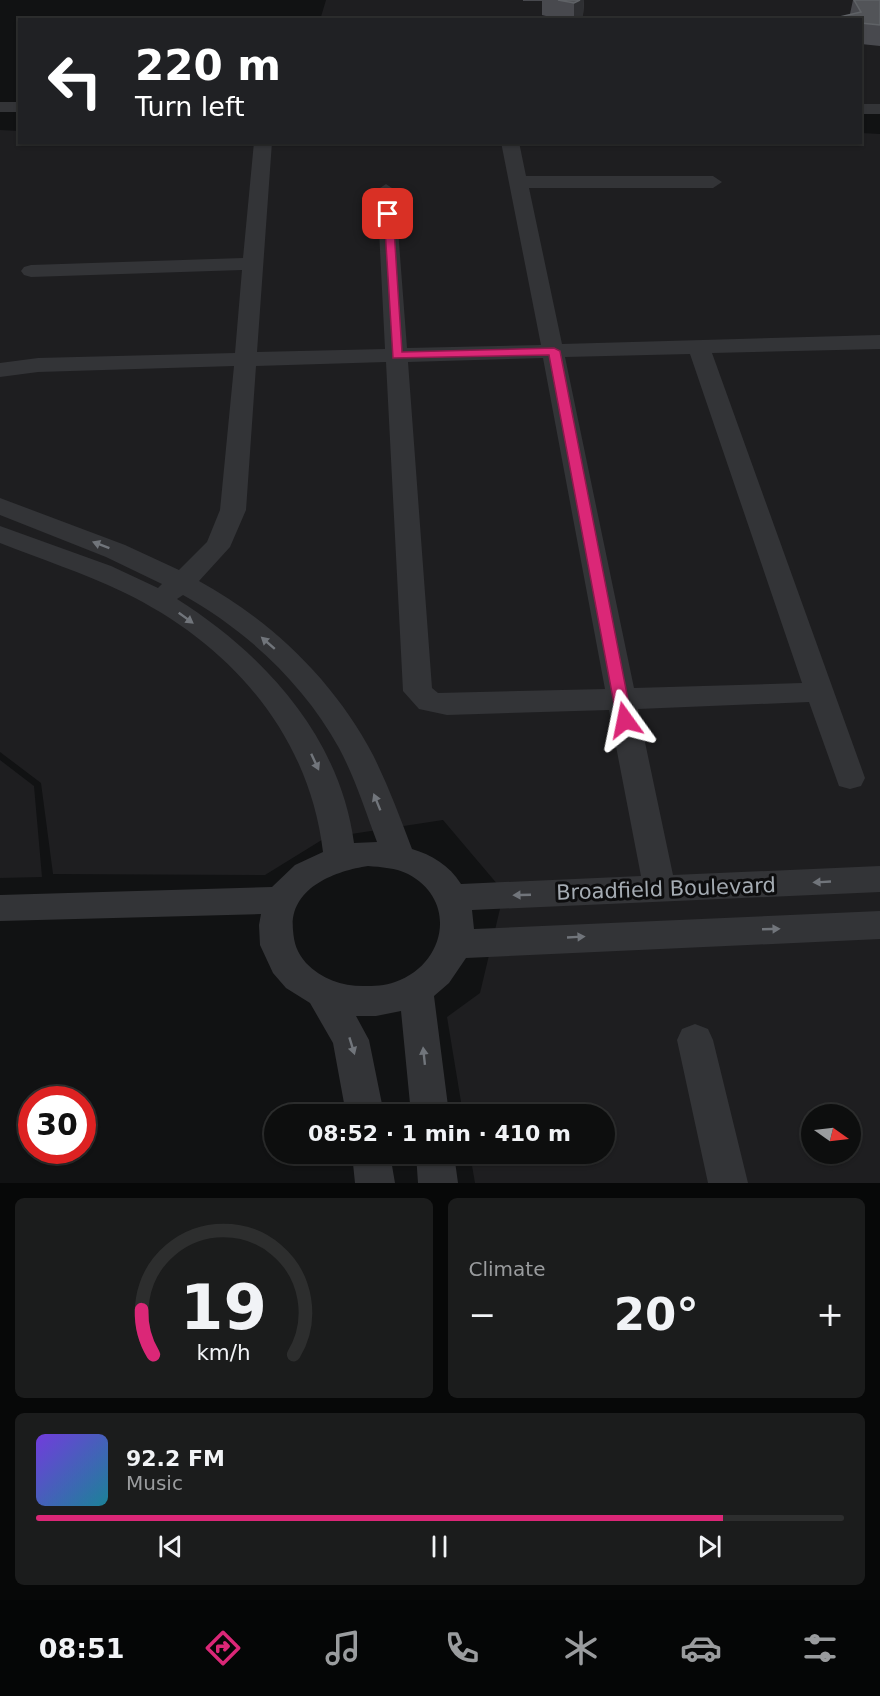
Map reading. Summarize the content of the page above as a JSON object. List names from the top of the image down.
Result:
{
  "streets": {
    "street": ["Broadfield Boulevard"]
  },
  "north": "right",
  "page": {
    "turn": ["220 m", "Turn left"],
    "limit": "30",
    "trip": "08:52 · 1 min · 410 m",
    "tile": "Climate",
    "heat": ["−", "20°", "+"],
    "song": ["92.2 FM", "Music"],
    "tabs": "08:51",
    "gauge": ["19", "km/h"]
  }
}
